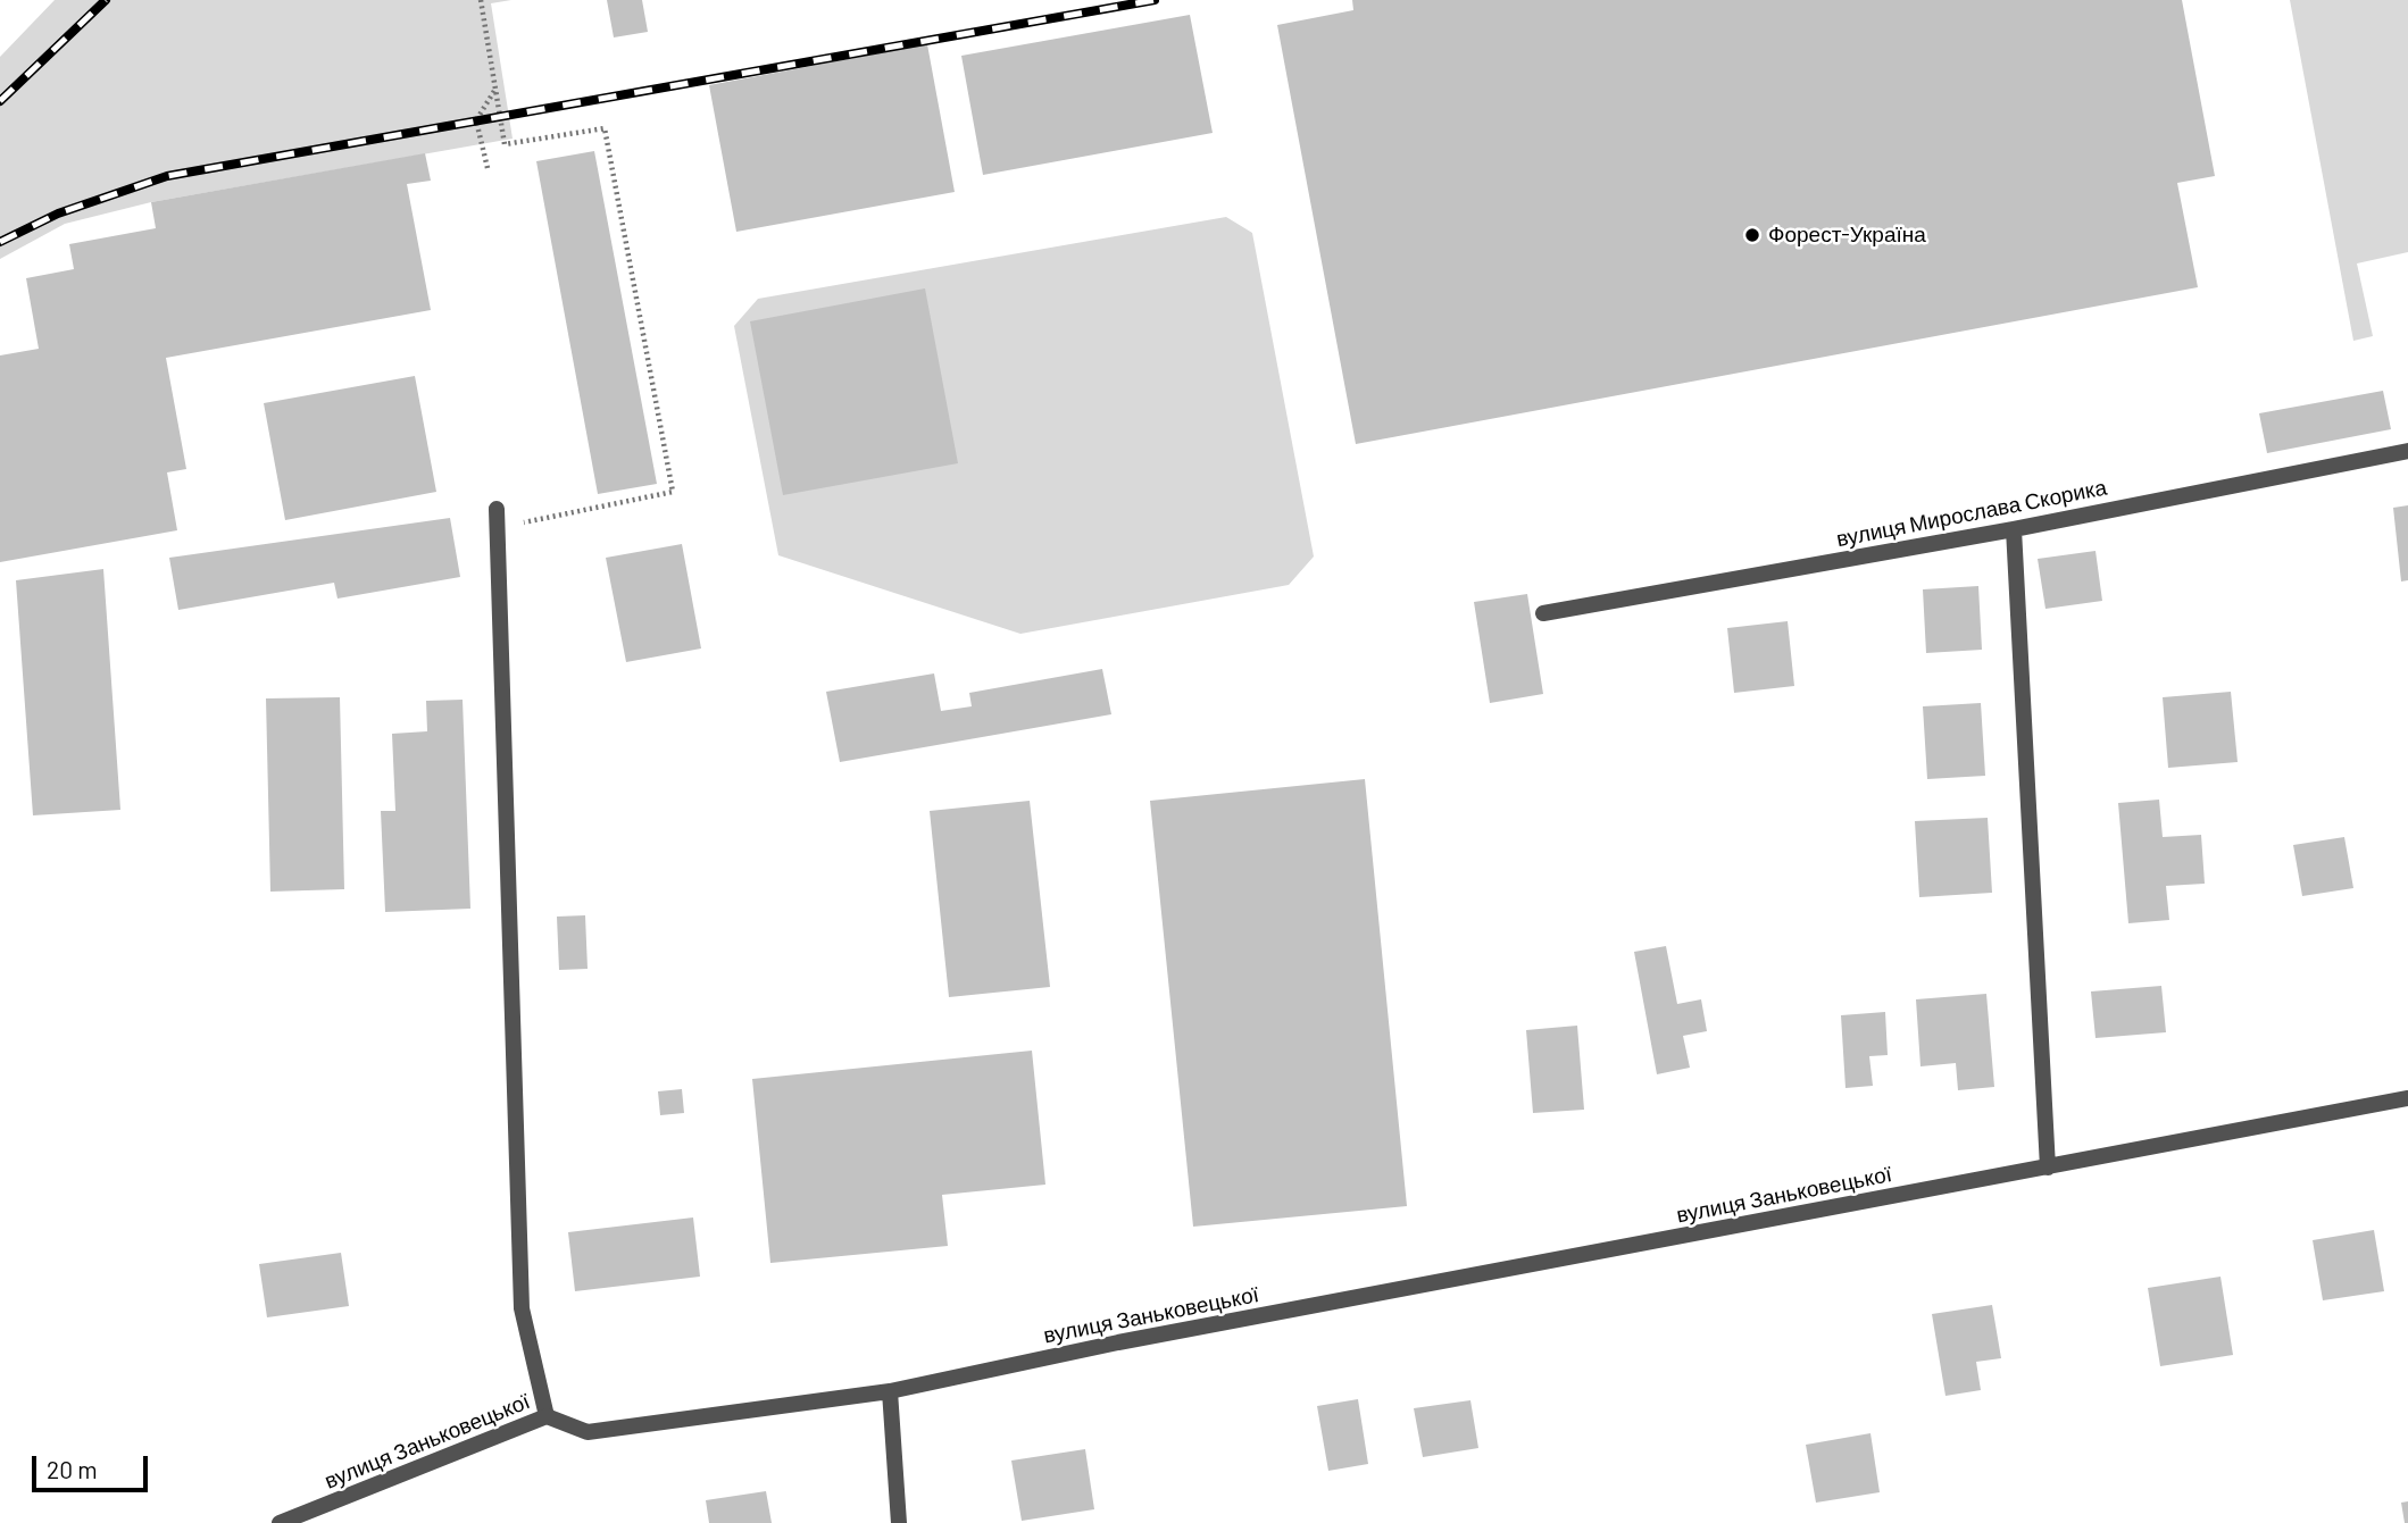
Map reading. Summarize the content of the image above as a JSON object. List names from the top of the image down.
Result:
{
  "streets": {
    "street": ["вулиця Мирослава Скорика", "вулиця Заньковецької"]
  },
  "places": ["Форест-Україна"],
  "scale_bar": "20 m"
}
